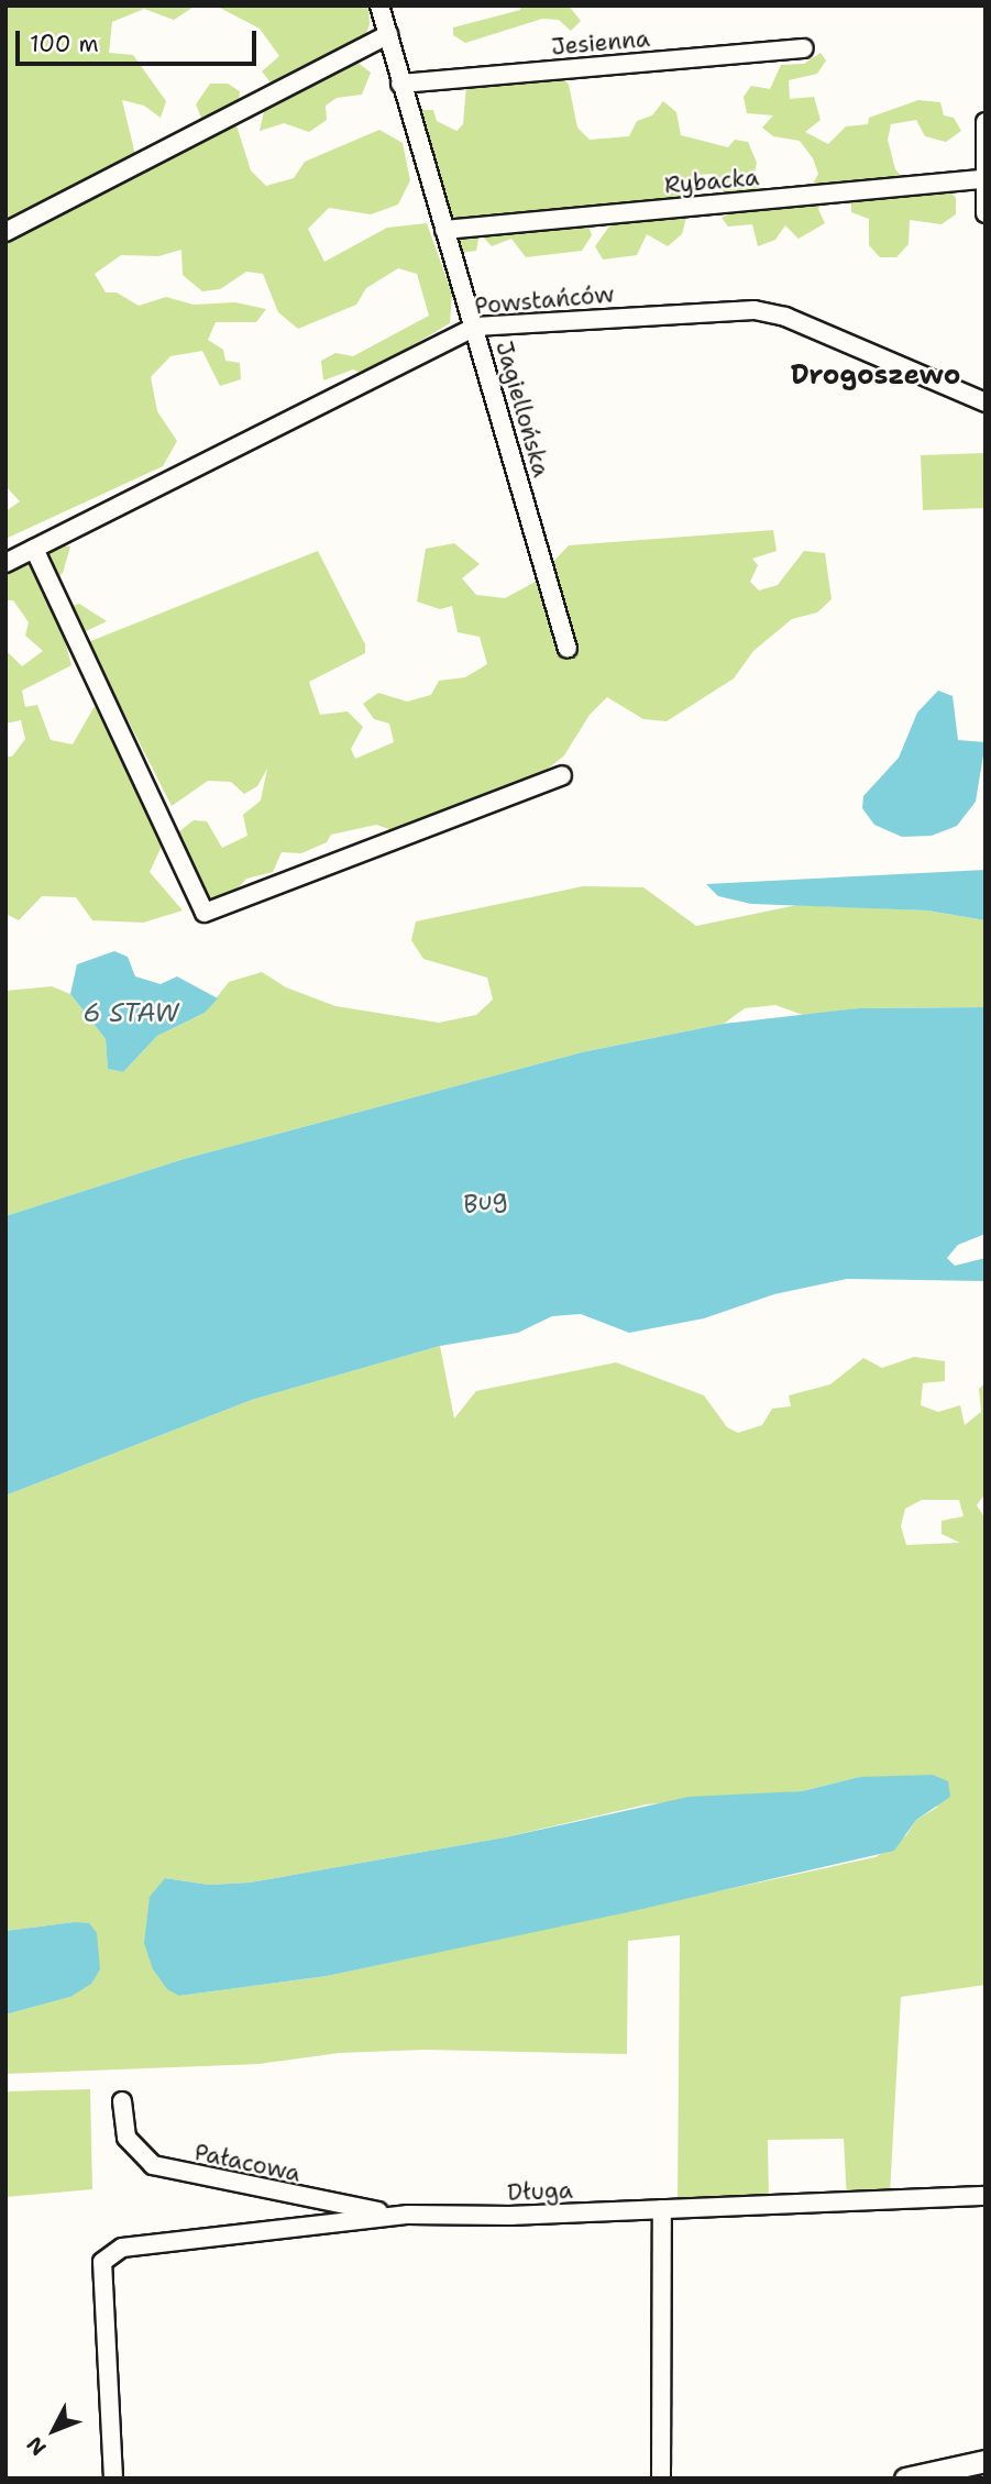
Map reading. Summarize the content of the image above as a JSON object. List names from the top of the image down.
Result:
{
  "streets": {
    "street": [
      "Jesienna",
      "Rybacka",
      "Powstańców",
      "Jagiellońska",
      "Pałacowa",
      "Długa"
    ]
  },
  "crossings": [
    ["Jesienna", "Jagiellońska"],
    ["Rybacka", "Jagiellońska"],
    ["Powstańców", "Jagiellońska"],
    ["Pałacowa", "Długa"]
  ],
  "districts": ["Drogoszewo"],
  "water": ["6 STAW", "Bug"],
  "scale_bar": "100 m",
  "north": "bottom left"
}
